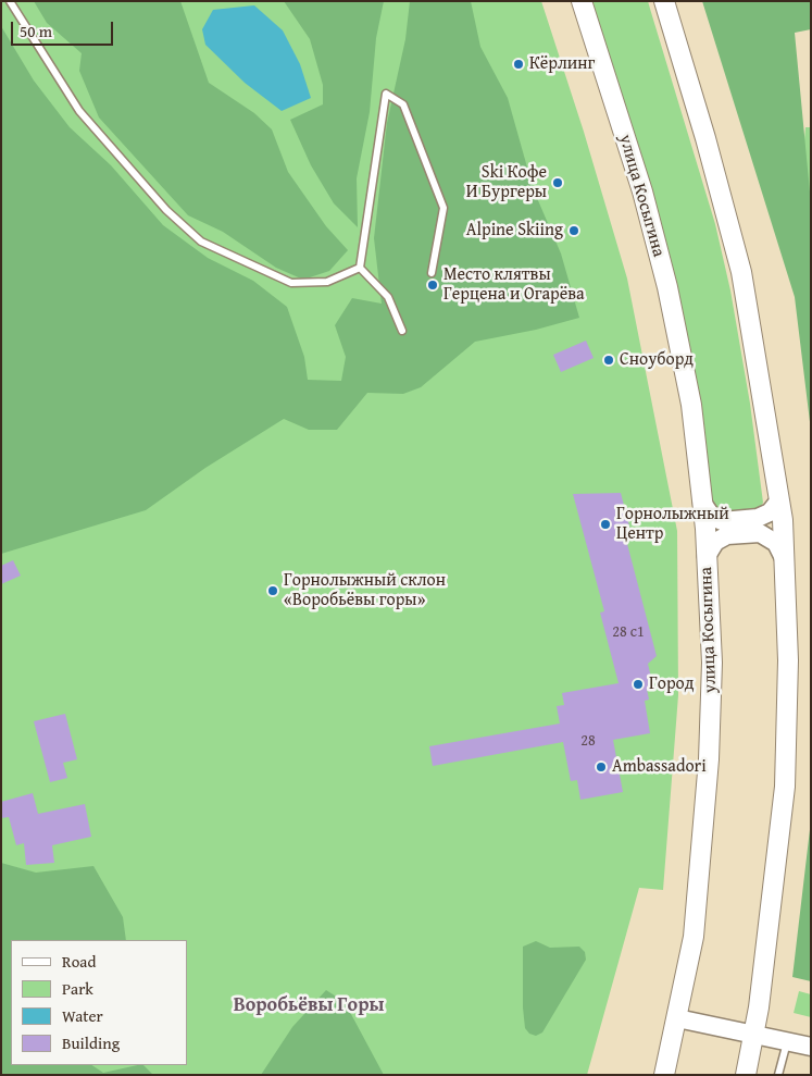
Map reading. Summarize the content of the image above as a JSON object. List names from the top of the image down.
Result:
{
  "streets": {
    "main road": ["улица Косыгина"]
  },
  "districts": ["Воробьёвы Горы"],
  "places": [
    "Кёрлинг",
    "Ski Кофе И Бургеры",
    "Alpine Skiing",
    "Место клятвы Герцена и Огарёва",
    "Сноуборд",
    "Горнолыжный Центр",
    "Горнолыжный склон «Воробьёвы горы»",
    "Город",
    "Ambassadori"
  ],
  "house_numbers": ["28 с1", "28"],
  "legend": [
    "Road",
    "Park",
    "Water",
    "Building"
  ],
  "scale_bar": "50 m"
}
